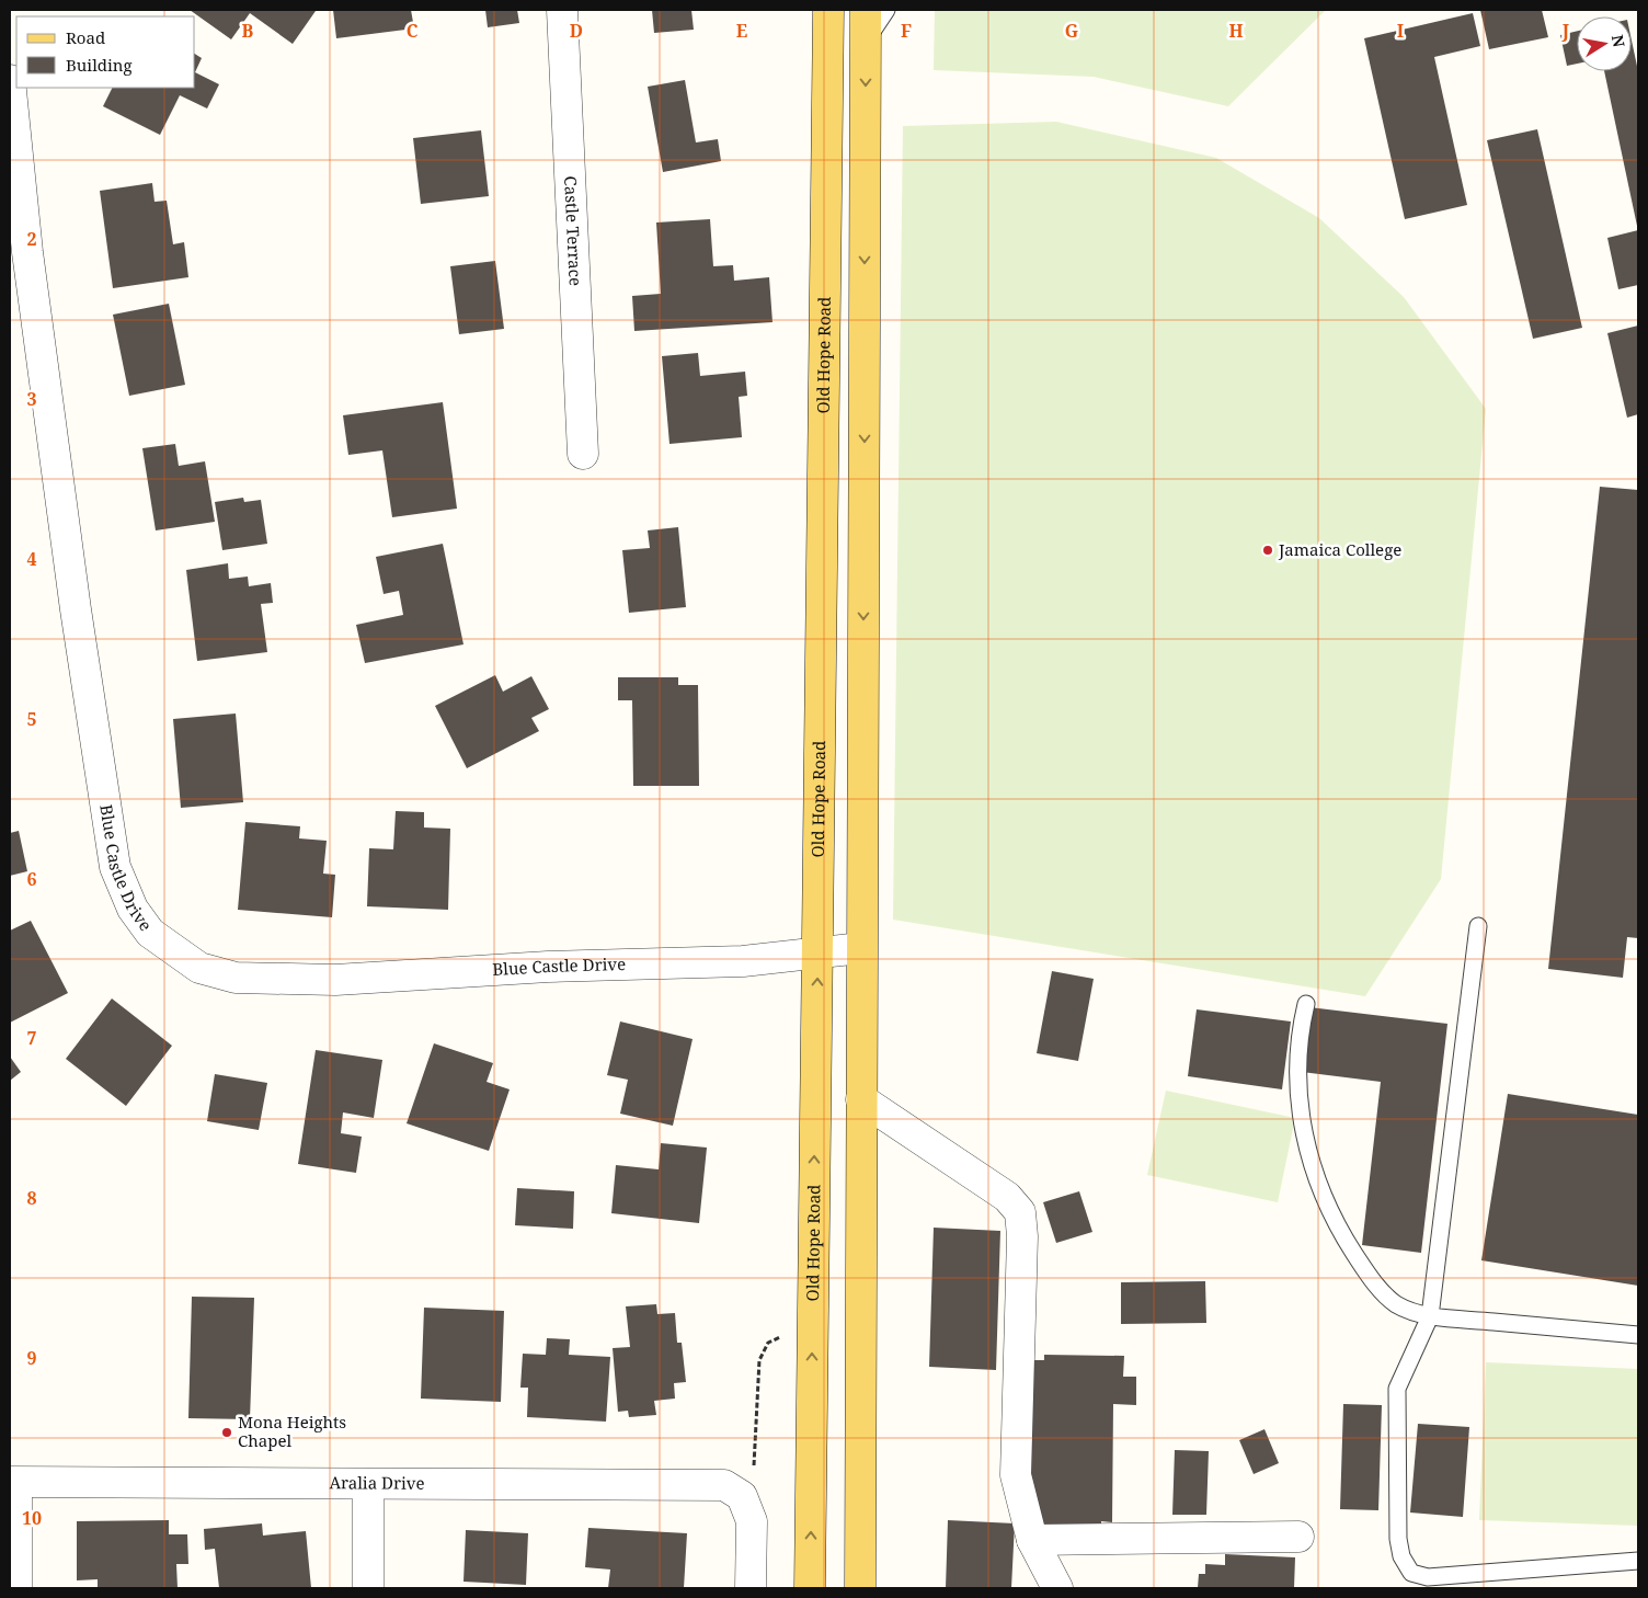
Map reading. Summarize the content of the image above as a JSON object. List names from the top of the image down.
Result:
{
  "streets": {
    "main road": ["Old Hope Road"],
    "street": ["Castle Terrace", "Blue Castle Drive", "Aralia Drive"]
  },
  "crossings": [
    ["Old Hope Road", "Blue Castle Drive"]
  ],
  "places": ["Jamaica College", "Mona Heights Chapel"],
  "legend": ["Road", "Building"],
  "north": "right",
  "grid": {
    "columns": [
      "B",
      "C",
      "D",
      "E",
      "F",
      "G",
      "H",
      "I",
      "J"
    ],
    "rows": [
      "2",
      "3",
      "4",
      "5",
      "6",
      "7",
      "8",
      "9",
      "10"
    ]
  }
}
